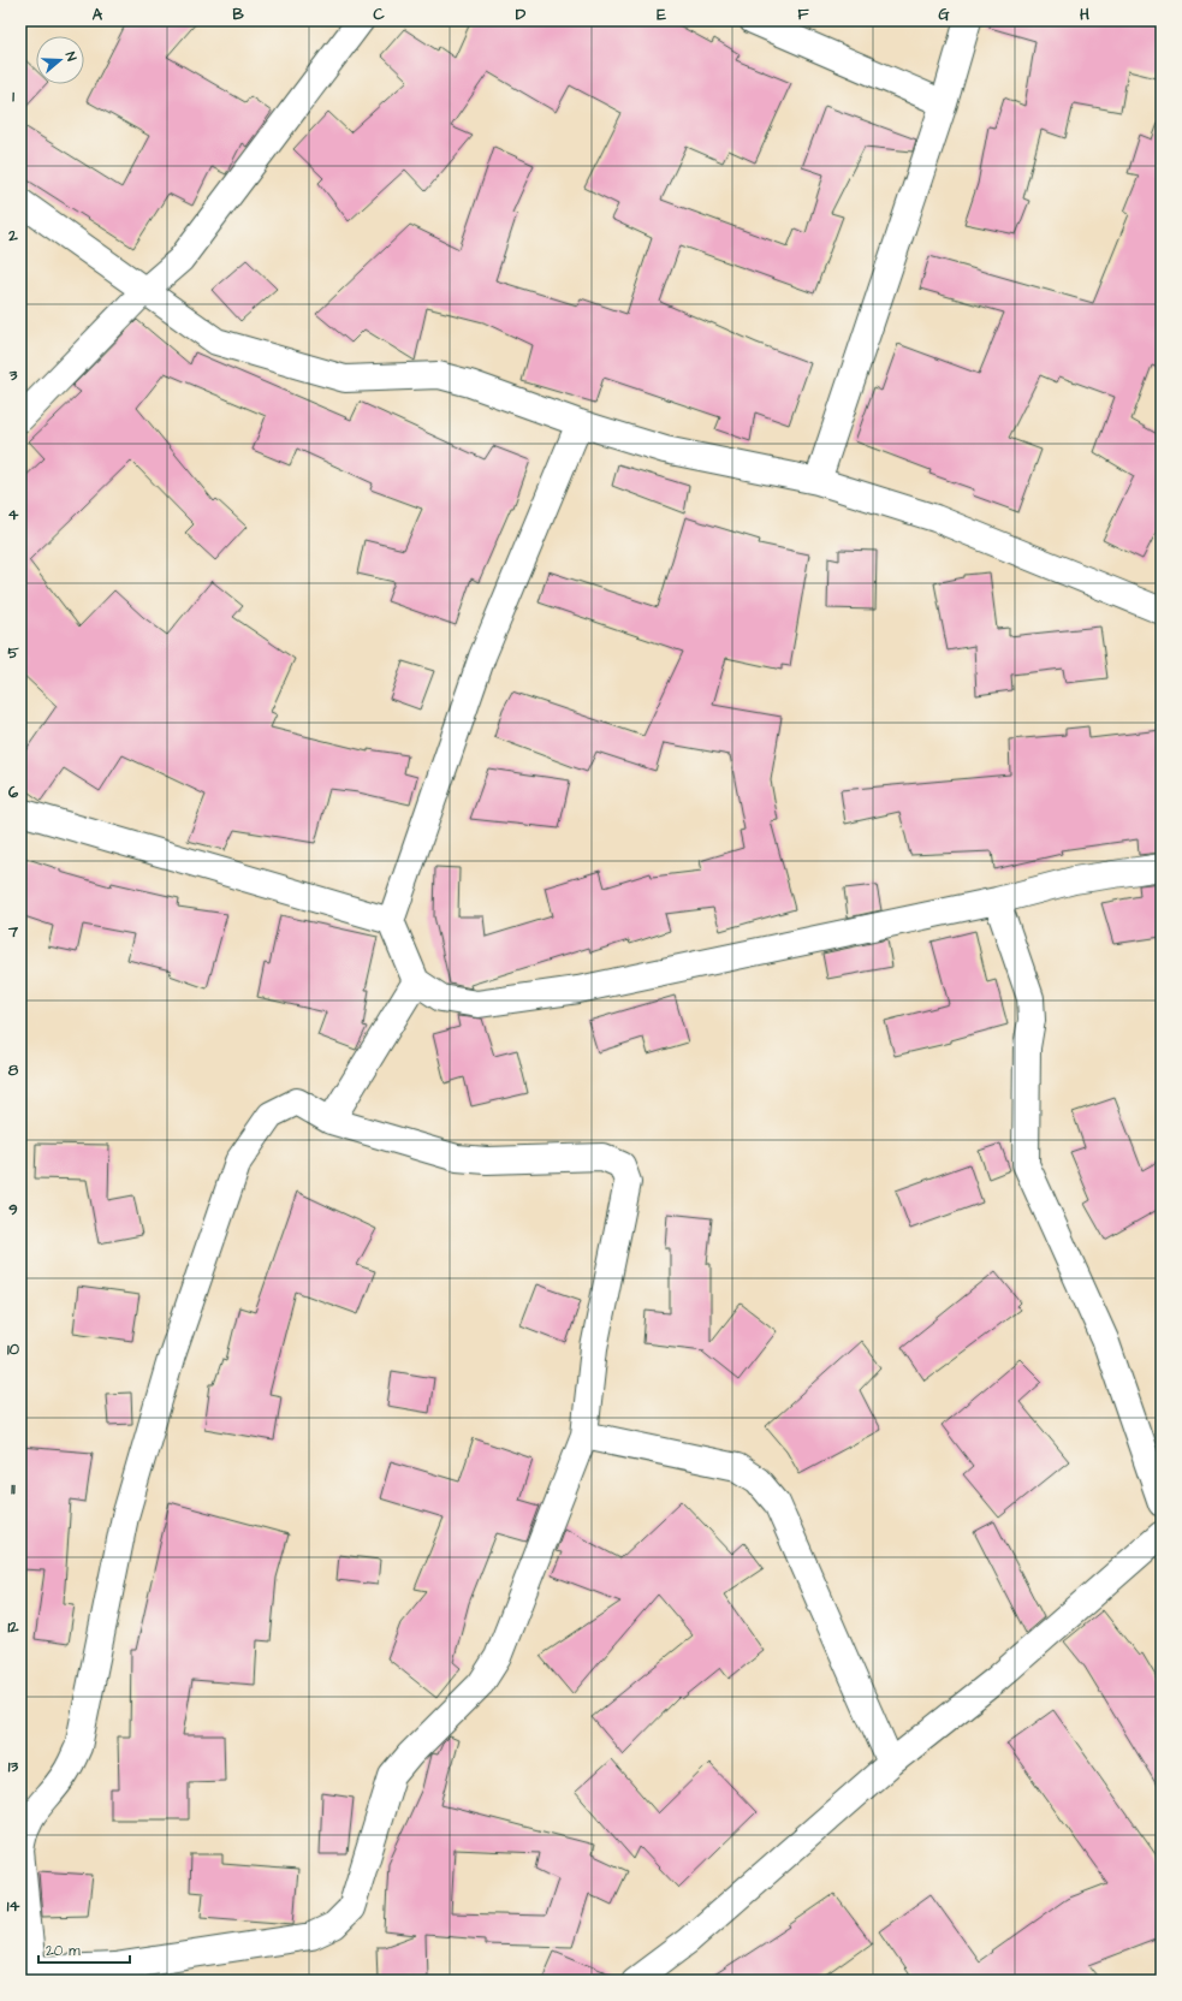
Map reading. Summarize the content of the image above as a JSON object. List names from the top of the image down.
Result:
{
  "scale_bar": "20 m",
  "north": "right",
  "grid": {
    "columns": [
      "A",
      "B",
      "C",
      "D",
      "E",
      "F",
      "G",
      "H"
    ],
    "rows": [
      "1",
      "2",
      "3",
      "4",
      "5",
      "6",
      "7",
      "8",
      "9",
      "10",
      "11",
      "12",
      "13",
      "14"
    ]
  }
}
